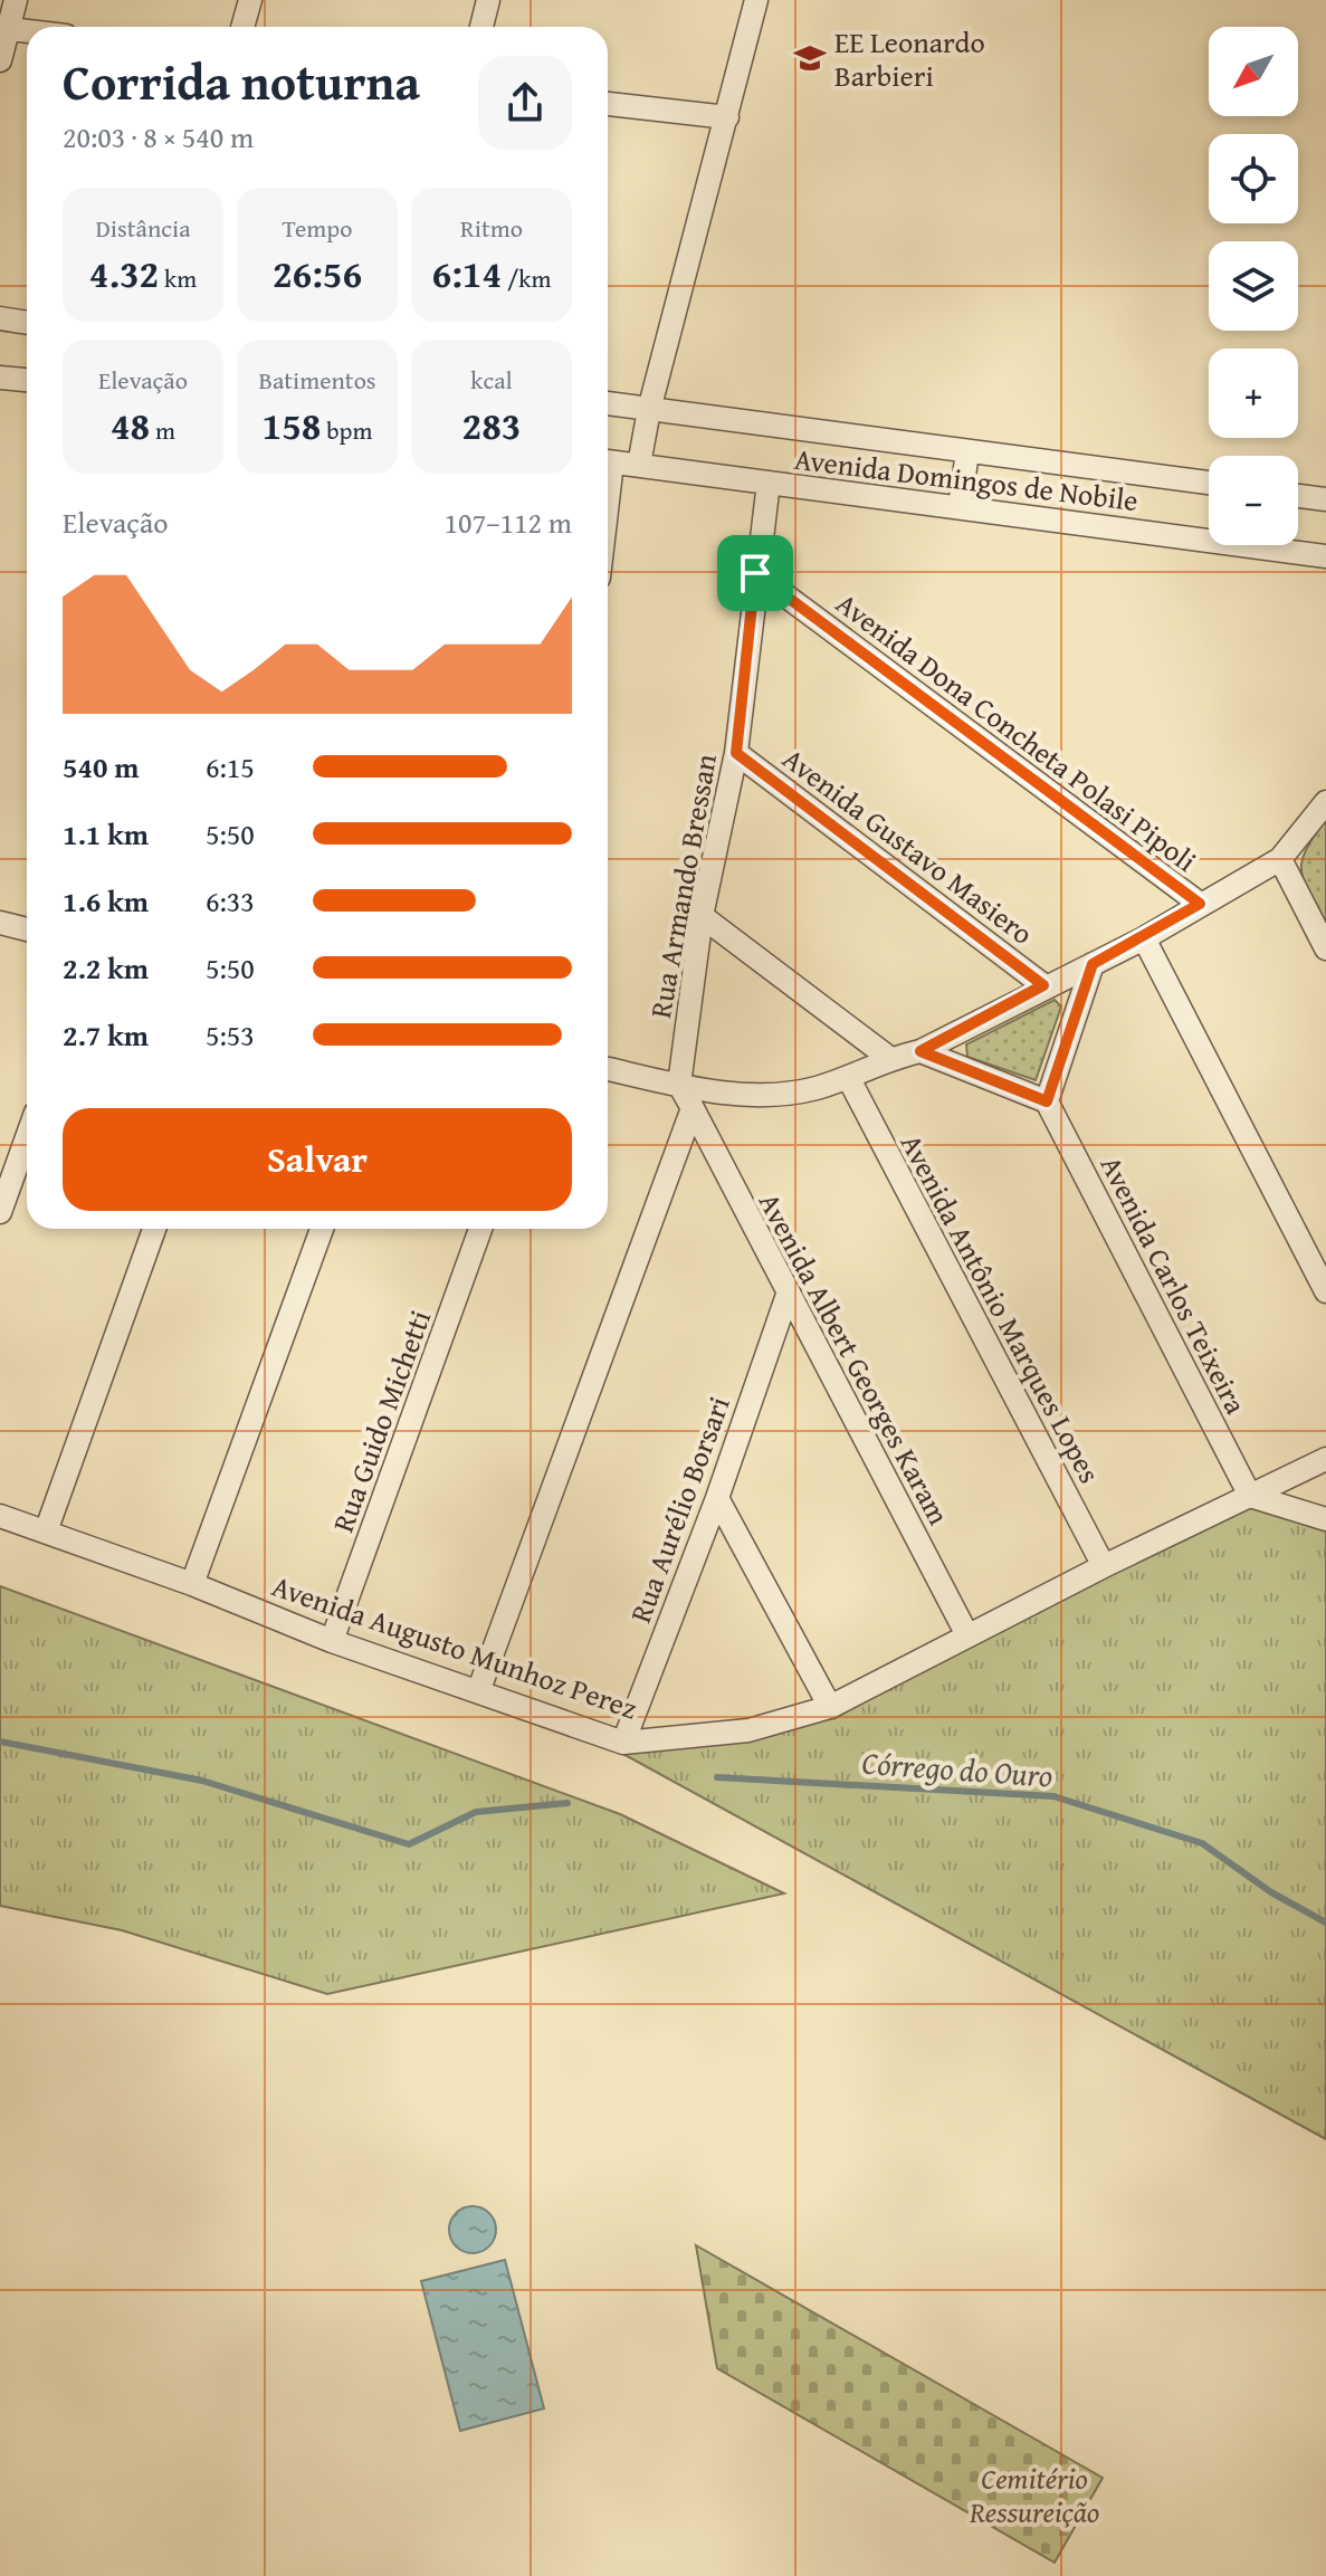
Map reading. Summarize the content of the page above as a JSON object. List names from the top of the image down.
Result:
{
  "streets": {
    "street": [
      "Avenida Domingos de Nobile",
      "Avenida Dona Concheta Polasi Pipoli",
      "Avenida Gustavo Masiero",
      "Rua Armando Bressan",
      "Avenida Carlos Teixeira",
      "Avenida Antônio Marques Lopes",
      "Avenida Albert Georges Karam",
      "Rua Guido Michetti",
      "Rua Aurélio Borsari",
      "Avenida Augusto Munhoz Perez"
    ]
  },
  "crossings": [
    ["Avenida Domingos de Nobile", "Rua Armando Bressan"],
    ["Avenida Dona Concheta Polasi Pipoli", "Rua Armando Bressan"],
    ["Avenida Gustavo Masiero", "Rua Armando Bressan"],
    ["Avenida Carlos Teixeira", "Avenida Augusto Munhoz Perez"],
    ["Avenida Antônio Marques Lopes", "Avenida Augusto Munhoz Perez"],
    ["Avenida Albert Georges Karam", "Rua Aurélio Borsari"],
    ["Avenida Albert Georges Karam", "Avenida Augusto Munhoz Perez"],
    ["Rua Guido Michetti", "Avenida Augusto Munhoz Perez"],
    ["Rua Aurélio Borsari", "Avenida Augusto Munhoz Perez"]
  ],
  "water": ["Córrego do Ouro"],
  "parks": ["Cemitério Ressureição"],
  "places": {
    "school or university": ["EE Leonardo Barbieri"]
  },
  "north": "bottom left",
  "page": {
    "map_buttons": ["+", "−"],
    "heading": ["Corrida noturna", "20:03 · 8 × 540 m"],
    "stats": [
      ["Distância", "4.32 km"],
      ["Tempo", "26:56"],
      ["Ritmo", "6:14 /km"],
      ["Elevação", "48 m"],
      ["Batimentos", "158 bpm"],
      ["kcal", "283"]
    ],
    "chart": ["Elevação", "107–112 m"],
    "list": [
      {
        "name": "540 m",
        "note": "6:15"
      },
      {
        "name": "1.1 km",
        "note": "5:50"
      },
      {
        "name": "1.6 km",
        "note": "6:33"
      },
      {
        "name": "2.2 km",
        "note": "5:50"
      },
      {
        "name": "2.7 km",
        "note": "5:53"
      }
    ],
    "buttons": "Salvar"
  }
}
